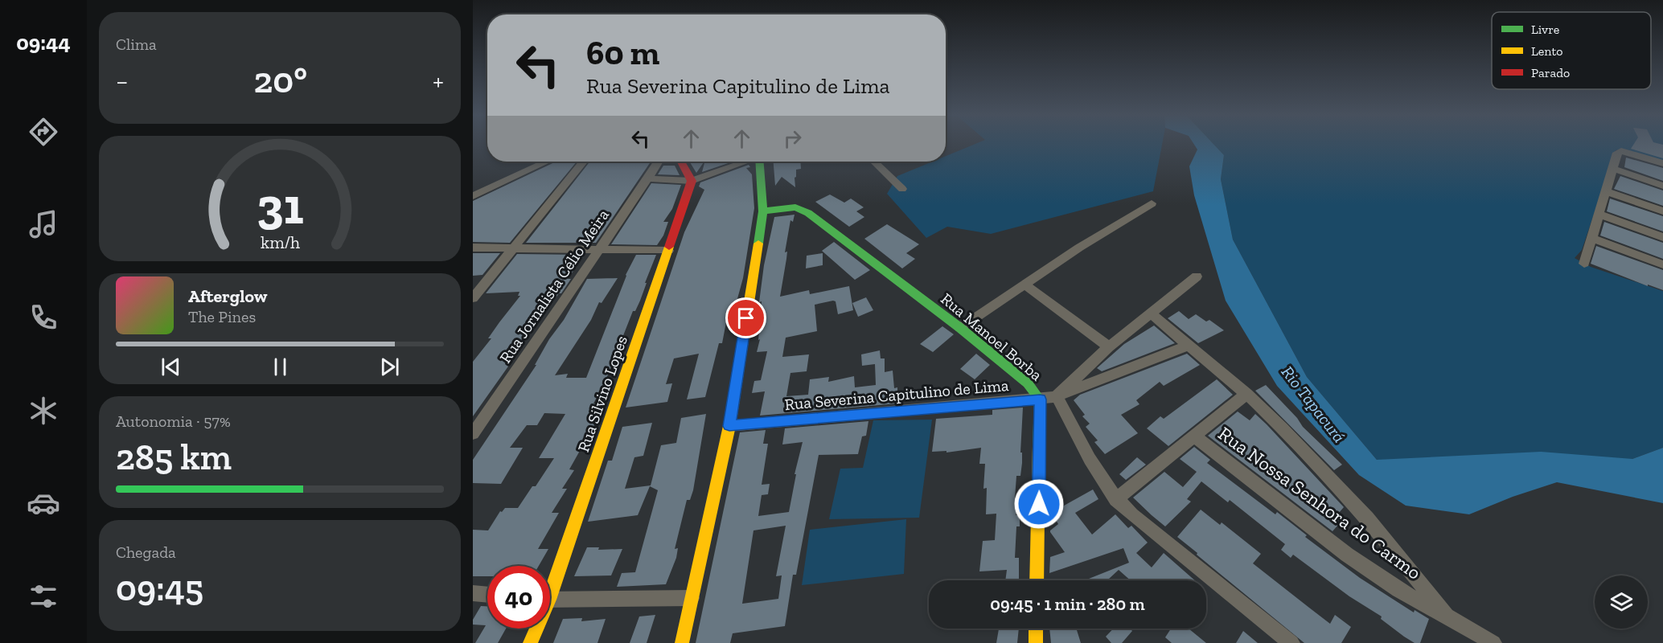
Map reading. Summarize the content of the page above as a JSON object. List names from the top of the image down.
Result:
{
  "streets": {
    "street": [
      "Rua Jornalista Célio Meira",
      "Rua Manoel Borba",
      "Rua Silvino Lopes",
      "Rua Severina Capitulino de Lima",
      "Rua Nossa Senhora do Carmo"
    ]
  },
  "crossings": [
    ["Rua Manoel Borba", "Rua Severina Capitulino de Lima"]
  ],
  "water": ["Rio Tapacurá"],
  "legend": ["Livre", "Lento", "Parado"],
  "page": {
    "tabs": "09:44",
    "tile": [
      "Clima",
      ["Autonomia · 57%", "285 km"],
      ["Chegada", "09:45"]
    ],
    "turn": ["60 m", "Rua Severina Capitulino de Lima"],
    "heat": ["−", "20°", "+"],
    "song": ["Afterglow", "The Pines"],
    "limit": "40",
    "trip": "09:45 · 1 min · 280 m",
    "gauge": ["31", "km/h"]
  }
}
